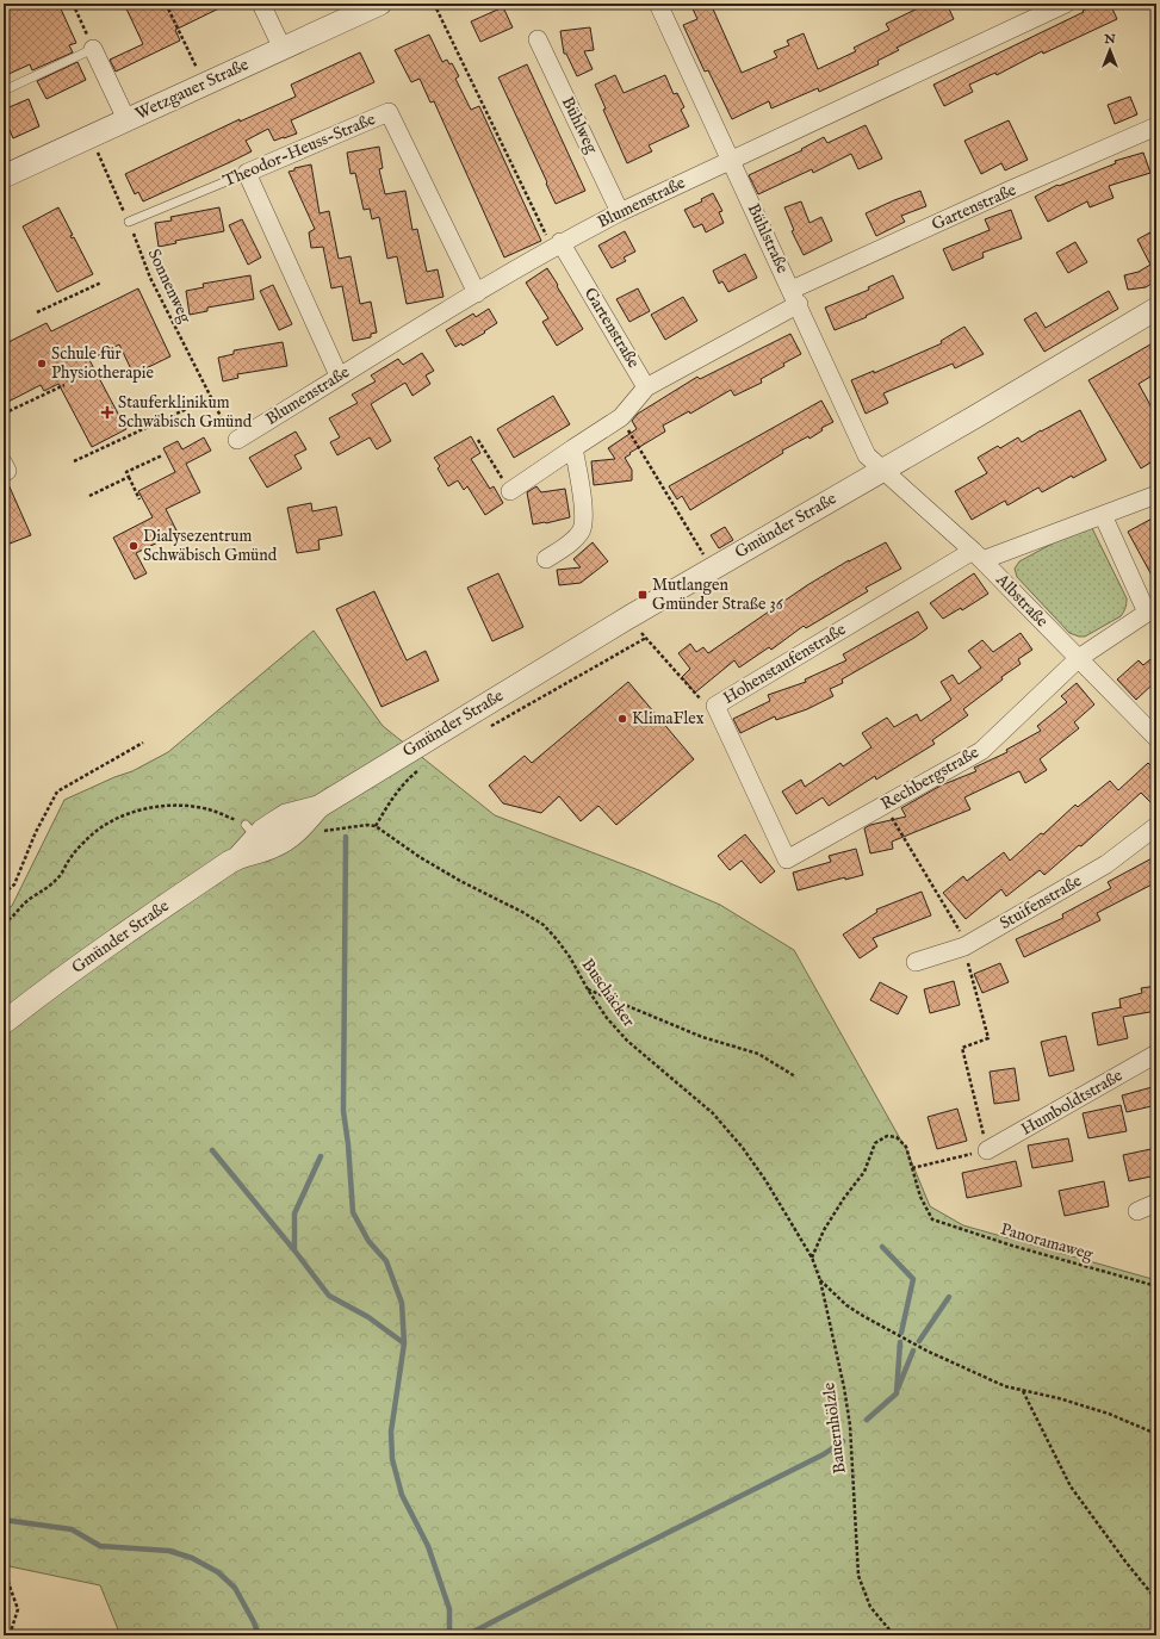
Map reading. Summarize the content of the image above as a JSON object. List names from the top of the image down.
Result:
{
  "streets": {
    "street": [
      "Wetzgauer Straße",
      "Bühlweg",
      "Theodor-Heuss-Straße",
      "Blumenstraße",
      "Gartenstraße",
      "Bühlstraße",
      "Gmünder Straße",
      "Albstraße",
      "Hohenstaufenstraße",
      "Rechbergstraße",
      "Stuifenstraße",
      "Humboldtstraße"
    ],
    "path": [
      "Sonnenweg",
      "Buschäcker",
      "Panoramaweg",
      "Bauernhölzle"
    ]
  },
  "crossings": [
    ["Wetzgauer Straße", "Sonnenweg"],
    ["Bühlweg", "Blumenstraße"],
    ["Theodor-Heuss-Straße", "Blumenstraße"],
    ["Theodor-Heuss-Straße", "Sonnenweg"],
    ["Blumenstraße", "Gartenstraße"],
    ["Blumenstraße", "Bühlstraße"],
    ["Blumenstraße", "Sonnenweg"],
    ["Gartenstraße", "Bühlstraße"],
    ["Bühlstraße", "Gmünder Straße"],
    ["Bühlstraße", "Albstraße"],
    ["Gmünder Straße", "Albstraße"],
    ["Albstraße", "Hohenstaufenstraße"],
    ["Albstraße", "Rechbergstraße"],
    ["Hohenstaufenstraße", "Rechbergstraße"],
    ["Buschäcker", "Bauernhölzle"]
  ],
  "places": {
    "other": ["Schule für Physiotherapie", "Dialysezentrum Schwäbisch Gmünd", "KlimaFlex"],
    "health": ["Stauferklinikum Schwäbisch Gmünd"],
    "transit": ["Mutlangen Gmünder Straße 36"]
  },
  "north": "top"
}
